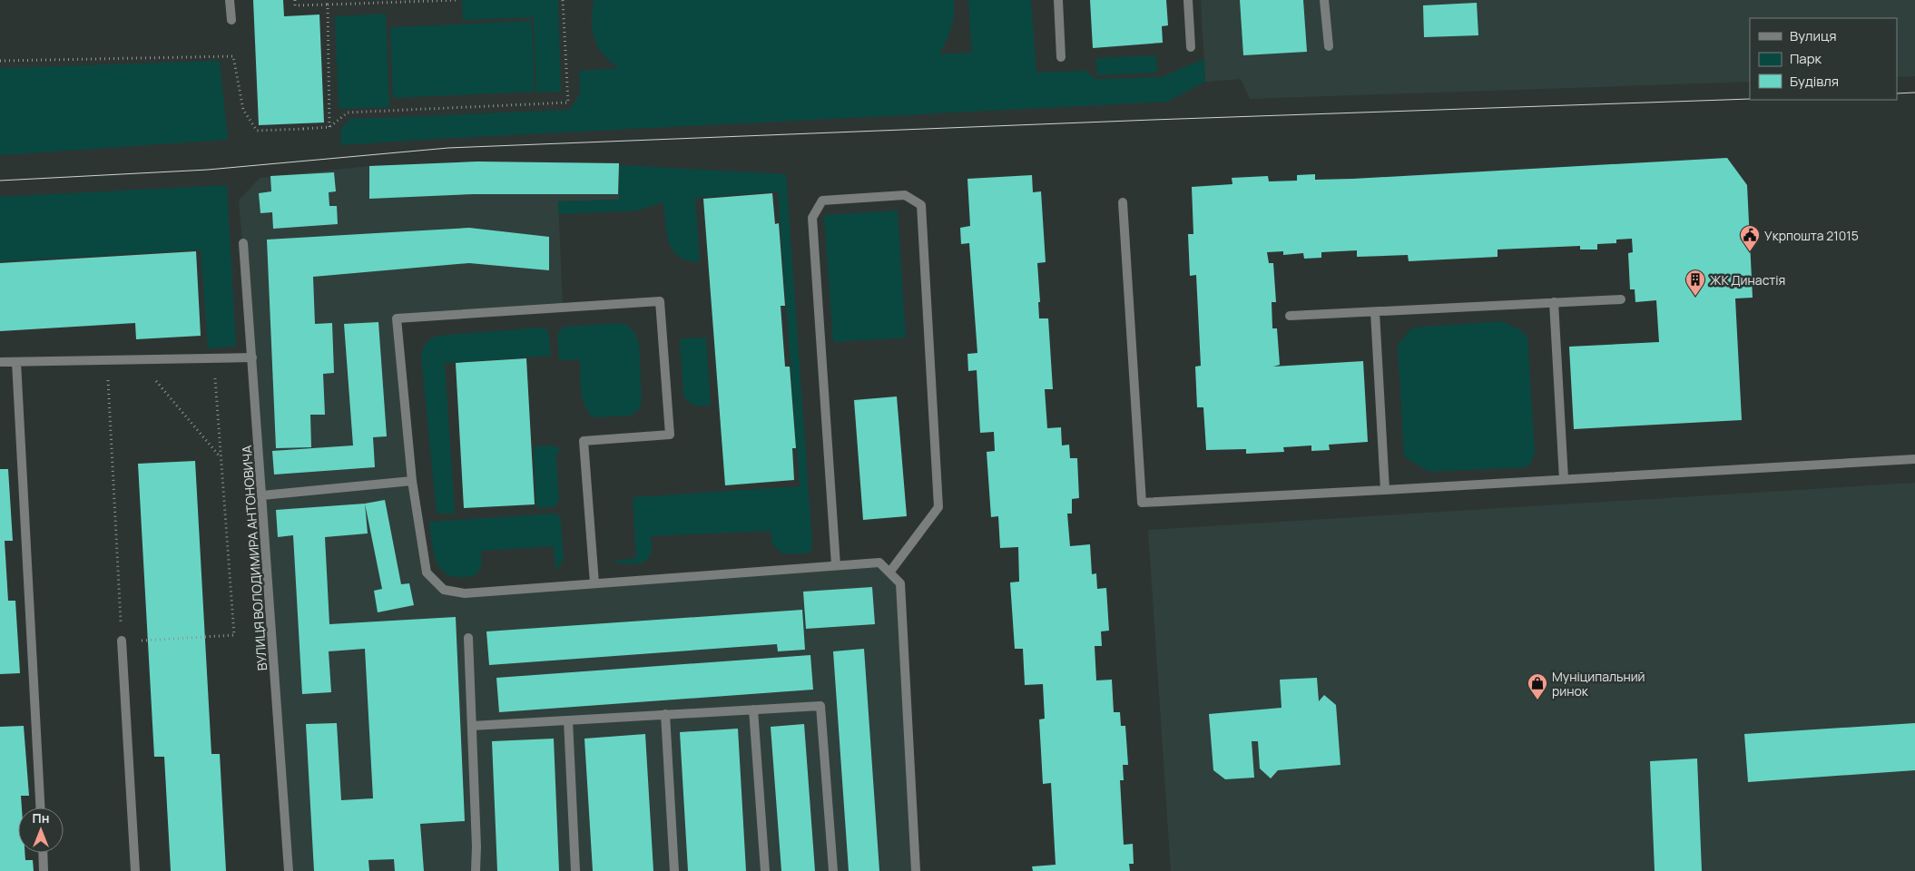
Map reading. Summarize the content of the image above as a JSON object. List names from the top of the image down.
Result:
{
  "streets": {
    "street": ["ВУЛИЦЯ ВОЛОДИМИРА АНТОНОВИЧА"]
  },
  "places": {
    "public building": ["Укрпошта 21015"],
    "building": ["ЖК Династія"],
    "shop": ["Муніципальний ринок"]
  },
  "legend": ["Вулиця", "Парк", "Будівля"],
  "north": "top"
}
